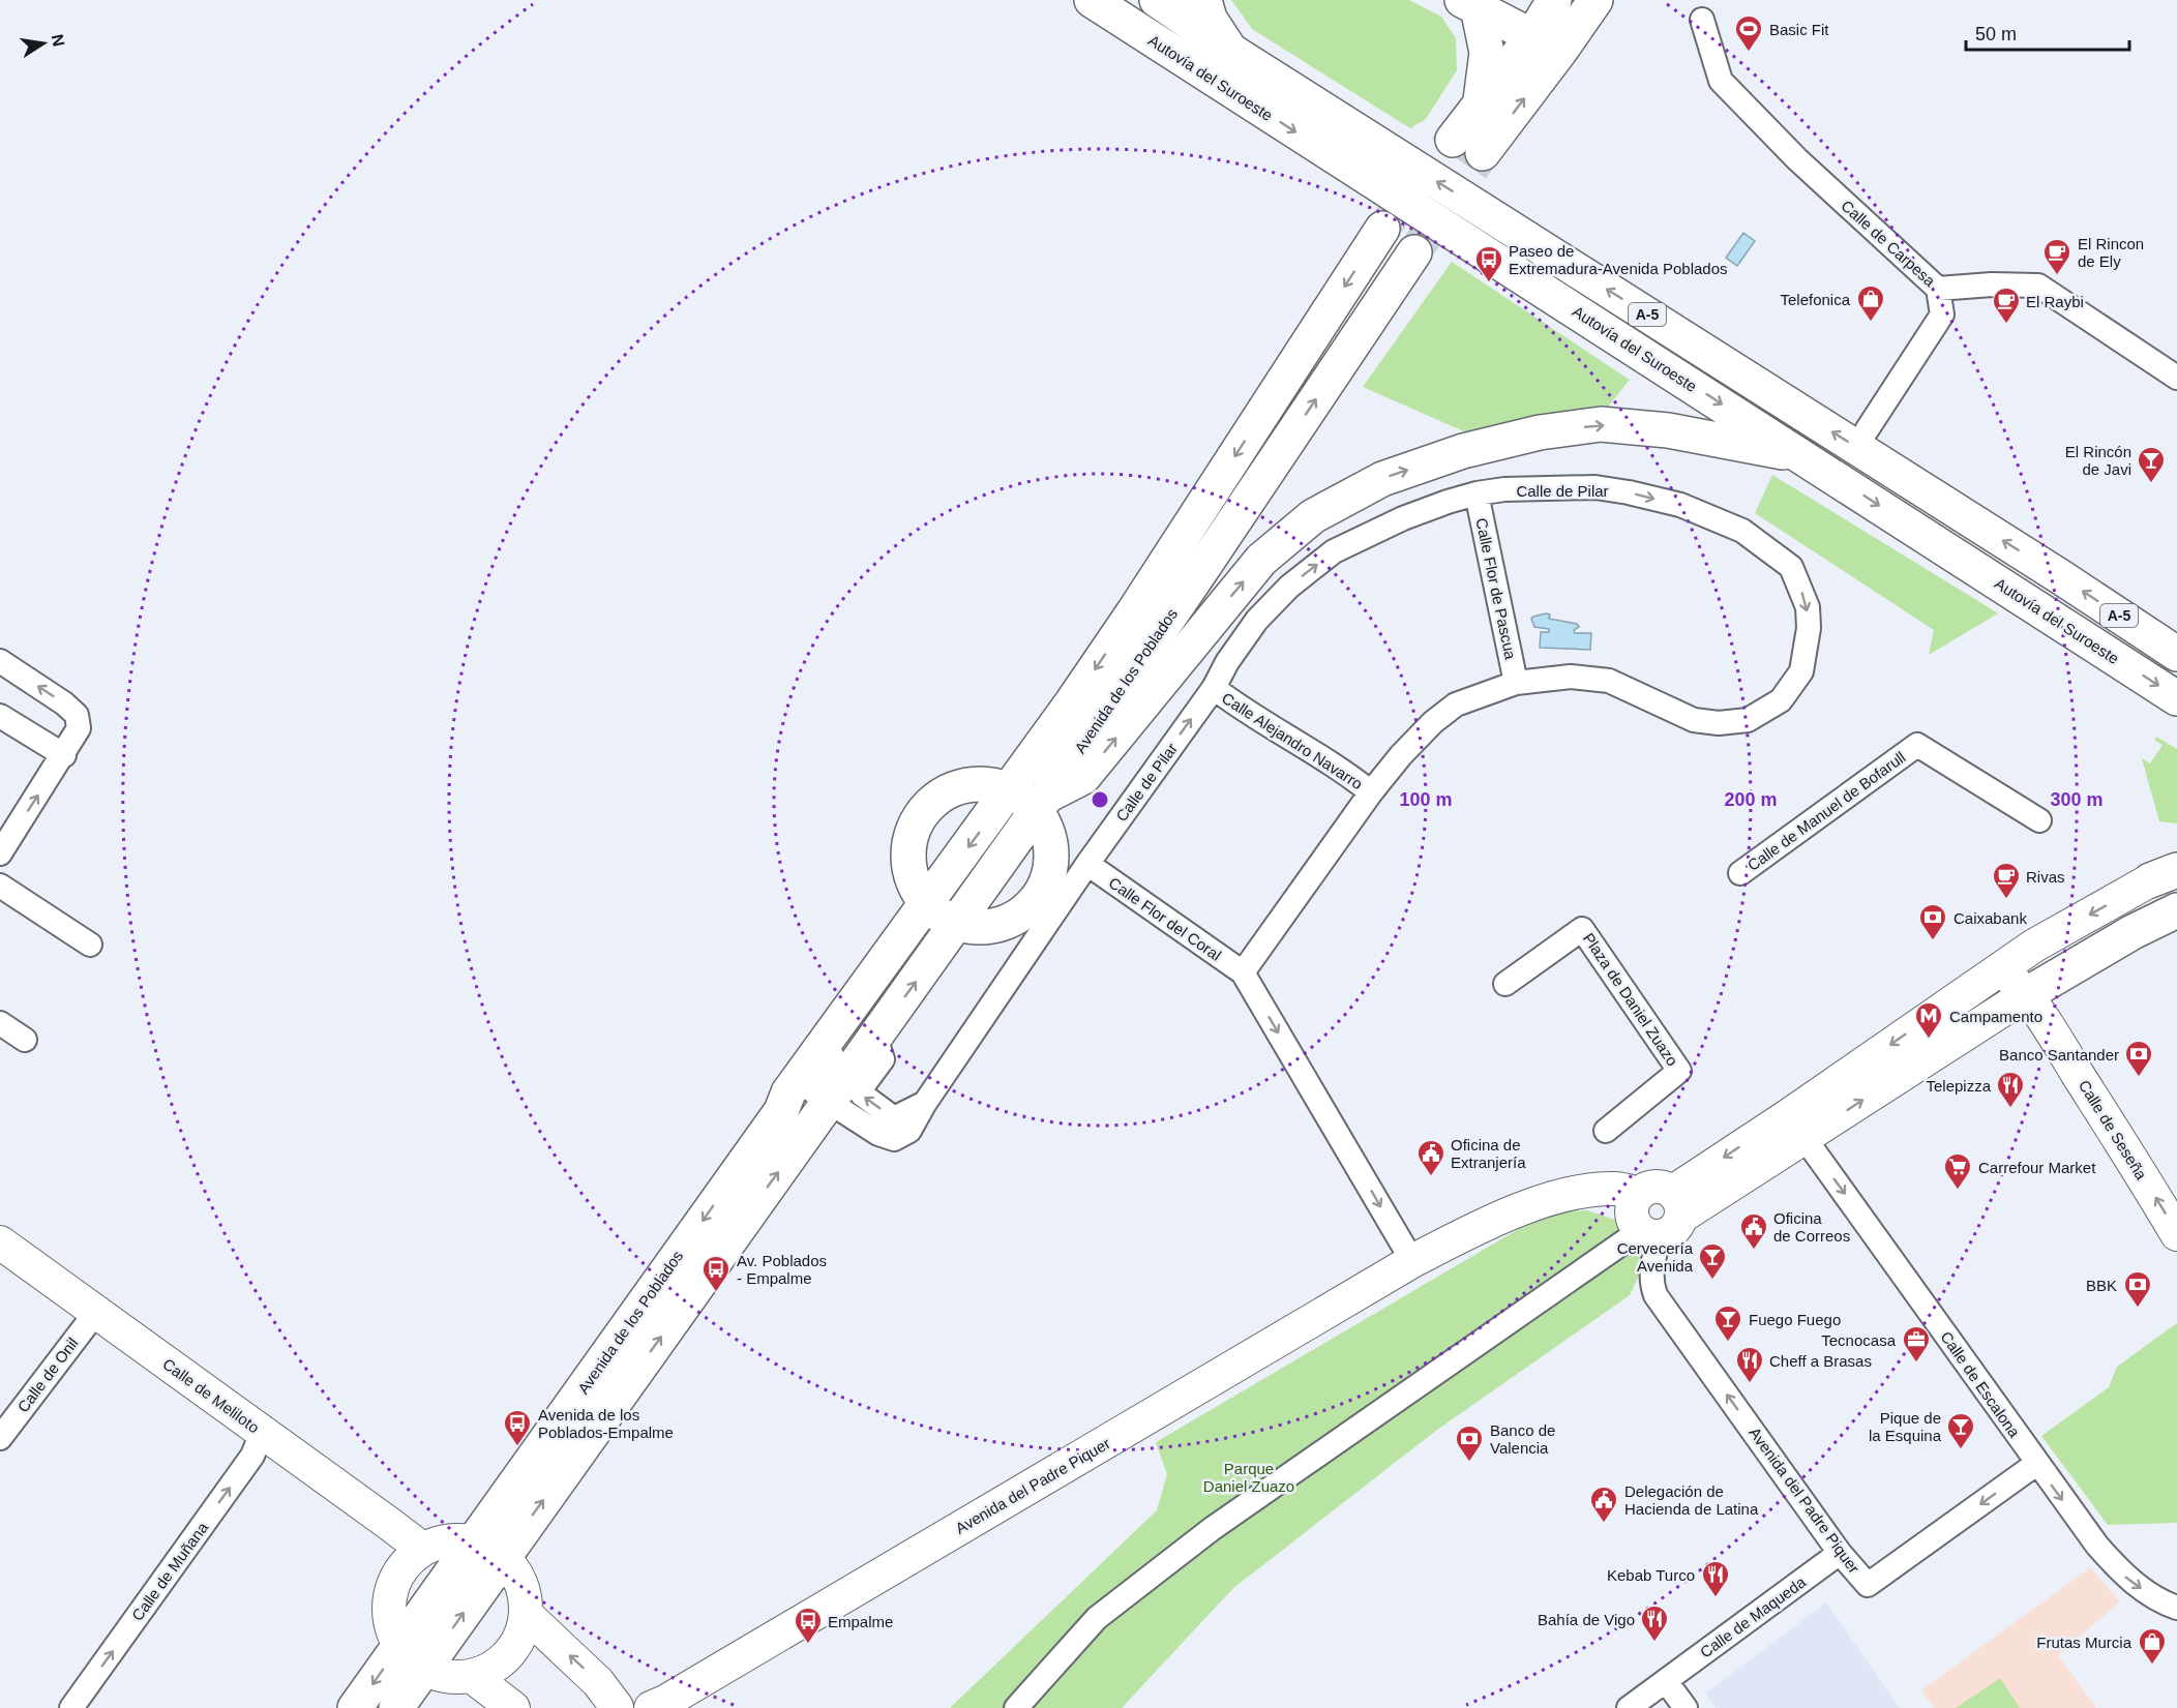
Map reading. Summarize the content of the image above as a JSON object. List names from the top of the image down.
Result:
{
  "streets": {
    "main road": ["Autovía del Suroeste", "A-5", "Avenida de los Poblados"],
    "street": [
      "Calle de Carpesa",
      "Calle de Pilar",
      "Calle Flor de Pascua",
      "Calle Alejandro Navarro",
      "Calle de Manuel de Bofarull",
      "Calle Flor del Coral",
      "Plaza de Daniel Zuazo",
      "Calle de Seseña",
      "Calle de Onil",
      "Calle de Escalona",
      "Calle de Meliloto",
      "Avenida del Padre Piquer",
      "Calle de Muñana",
      "Calle de Maqueda"
    ]
  },
  "crossings": [
    ["Calle de Pilar", "Calle Flor de Pascua"],
    ["Calle de Pilar", "Avenida de los Poblados"],
    ["Calle de Pilar", "Calle Alejandro Navarro"],
    ["Calle de Pilar", "Calle Flor del Coral"],
    ["Calle de Onil", "Calle de Meliloto"],
    ["Calle de Escalona", "Avenida del Padre Piquer"],
    ["Calle de Meliloto", "Calle de Muñana"],
    ["Avenida del Padre Piquer", "Calle de Maqueda"]
  ],
  "one_way": ["Calle de Seseña", "Calle de Escalona", "Calle de Muñana"],
  "parks": ["Parque Daniel Zuazo"],
  "places": {
    "sports": ["Basic Fit"],
    "cafe": ["El Rincon de Ely", "El Raybi", "Rivas"],
    "bus stop": [
      "Paseo de Extremadura-Avenida Poblados",
      "Av. Poblados - Empalme",
      "Avenida de los Poblados-Empalme",
      "Empalme"
    ],
    "shop": ["Telefonica", "Frutas Murcia"],
    "bar": [
      "El Rincón de Javi",
      "Cervecería Avenida",
      "Fuego Fuego",
      "Pique de la Esquina"
    ],
    "bank": [
      "Caixabank",
      "Banco Santander",
      "BBK",
      "Banco de Valencia"
    ],
    "metro station": ["Campamento"],
    "restaurant": [
      "Telepizza",
      "Cheff a Brasas",
      "Kebab Turco",
      "Bahía de Vigo"
    ],
    "public building": ["Oficina de Extranjería", "Oficina de Correos", "Delegación de Hacienda de Latina"],
    "supermarket": ["Carrefour Market"],
    "office": ["Tecnocasa"]
  },
  "scale_bar": "50 m",
  "north": "right",
  "rings": ["100 m", "200 m", "300 m"]
}
